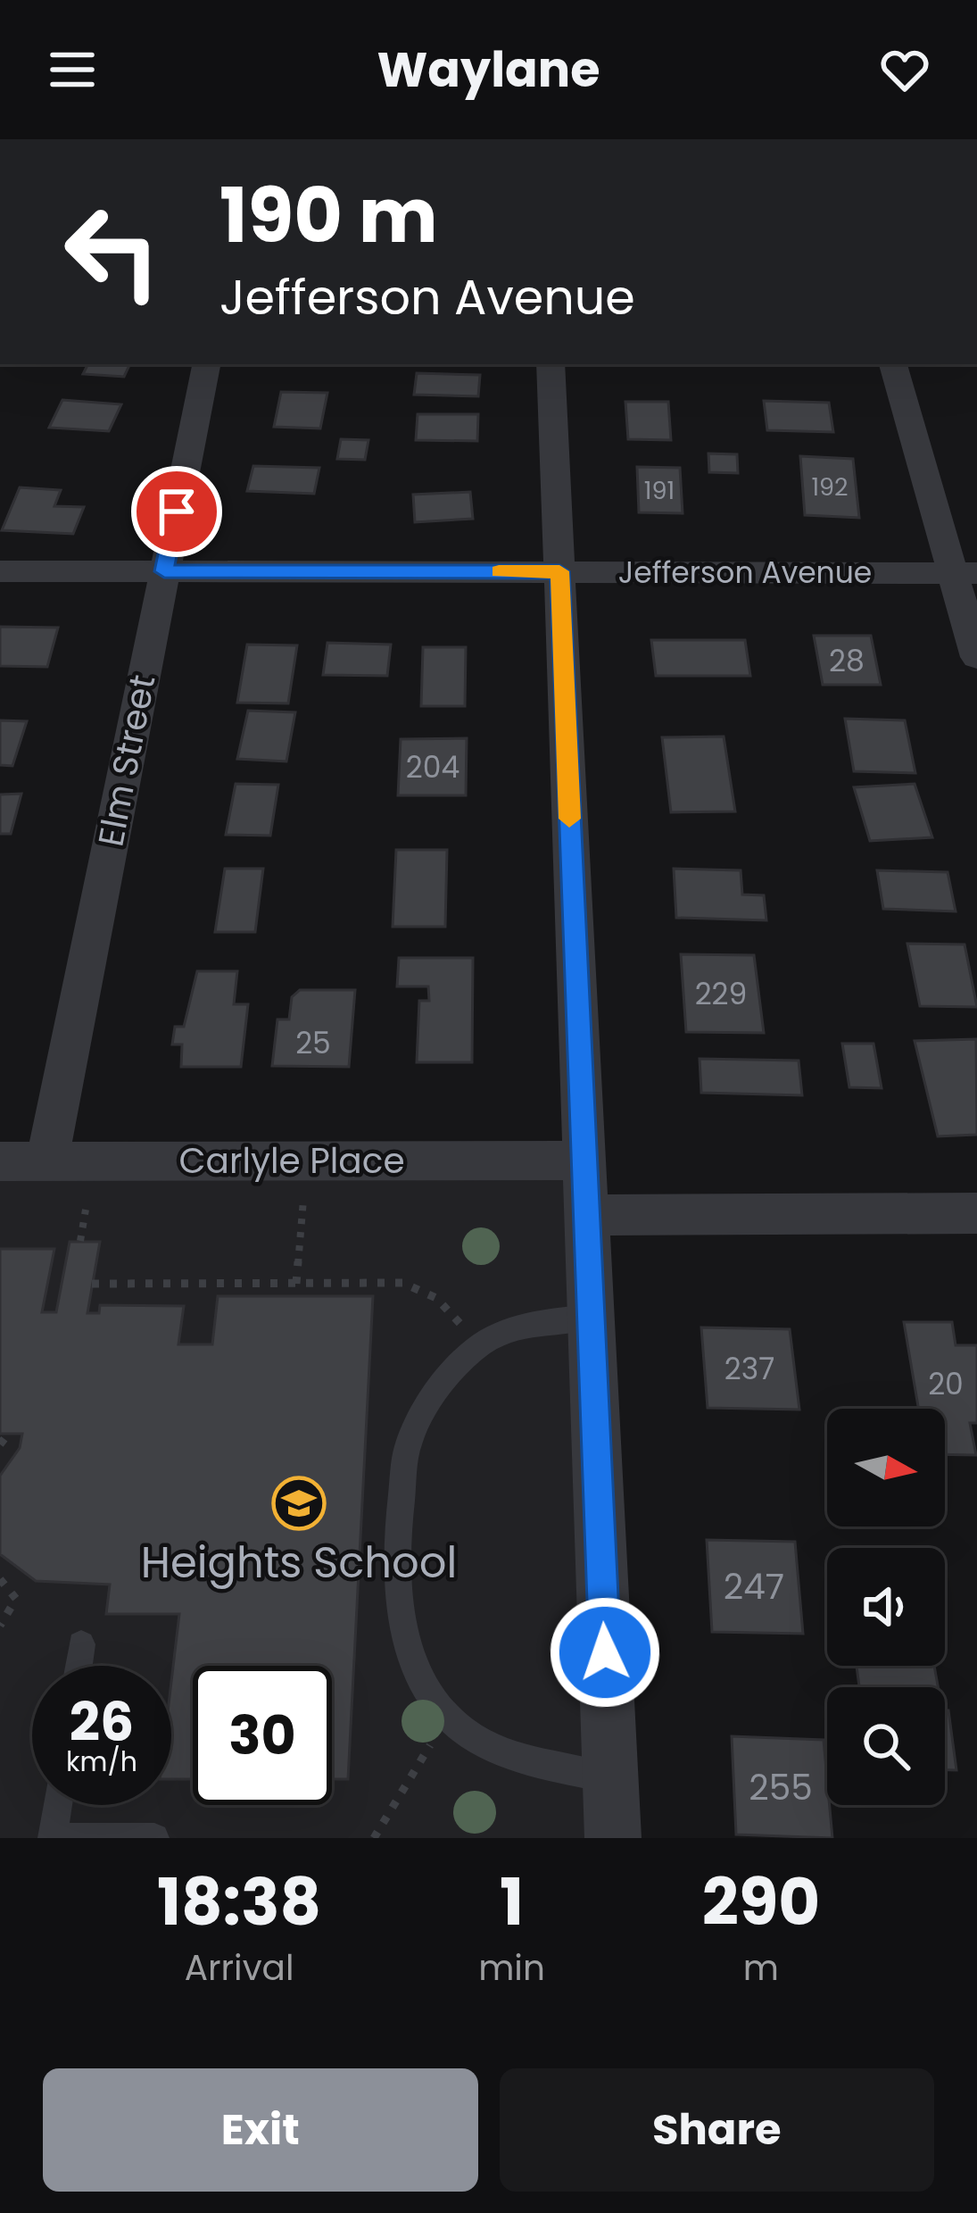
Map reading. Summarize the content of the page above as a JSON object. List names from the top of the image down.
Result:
{
  "streets": {
    "street": ["Jefferson Avenue", "Elm Street", "Carlyle Place"]
  },
  "crossings": [
    ["Jefferson Avenue", "Elm Street"],
    ["Elm Street", "Carlyle Place"]
  ],
  "places": {
    "school or university": ["Heights School"]
  },
  "house_numbers": [
    "192",
    "191",
    "28",
    "204",
    "229",
    "25",
    "237",
    "20",
    "247",
    "255"
  ],
  "north": "right",
  "page": {
    "header": "Waylane",
    "turn": ["190 m", "Jefferson Avenue"],
    "speed": "26 km/h",
    "limit": "30",
    "eta": [
      "18:38",
      "Arrival",
      "1",
      "min",
      "290",
      "m"
    ],
    "buttons": ["Exit", "Share"]
  }
}
